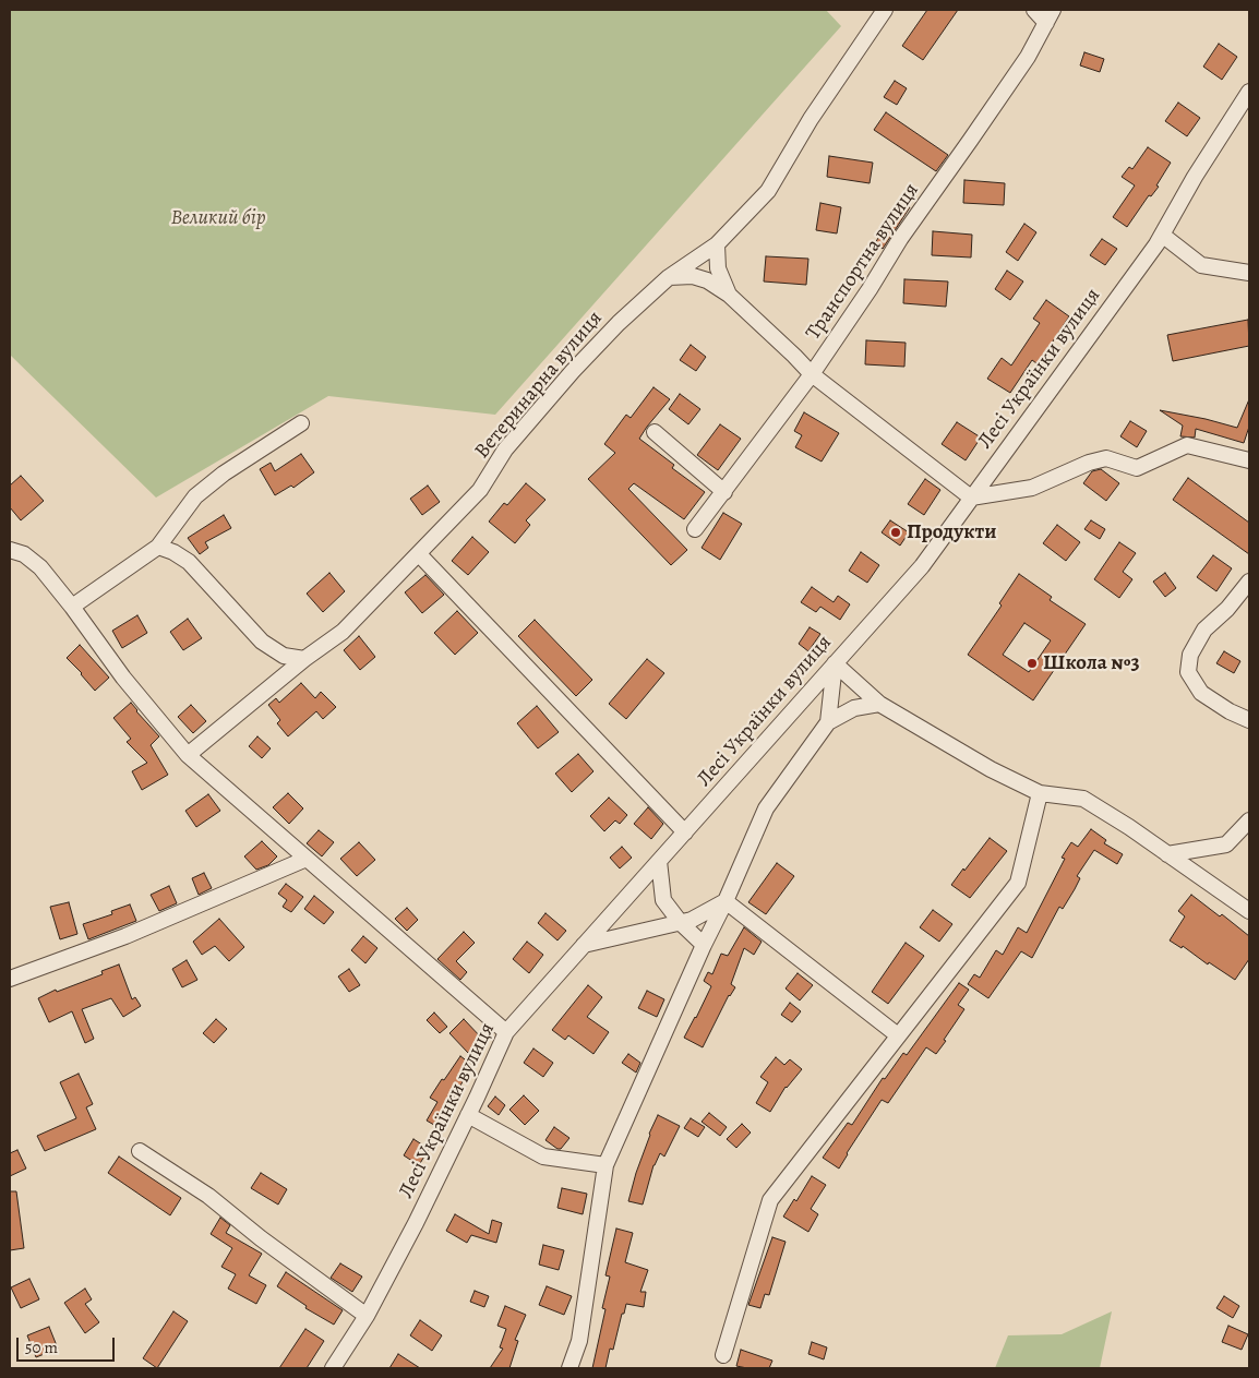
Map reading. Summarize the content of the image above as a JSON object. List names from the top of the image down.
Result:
{
  "streets": {
    "street": ["Транспортна вулиця", "Лесі Українки вулиця", "Ветеринарна вулиця"]
  },
  "parks": ["Великий бір"],
  "places": ["Продукти", "Школа №3"],
  "scale_bar": "50 m"
}
